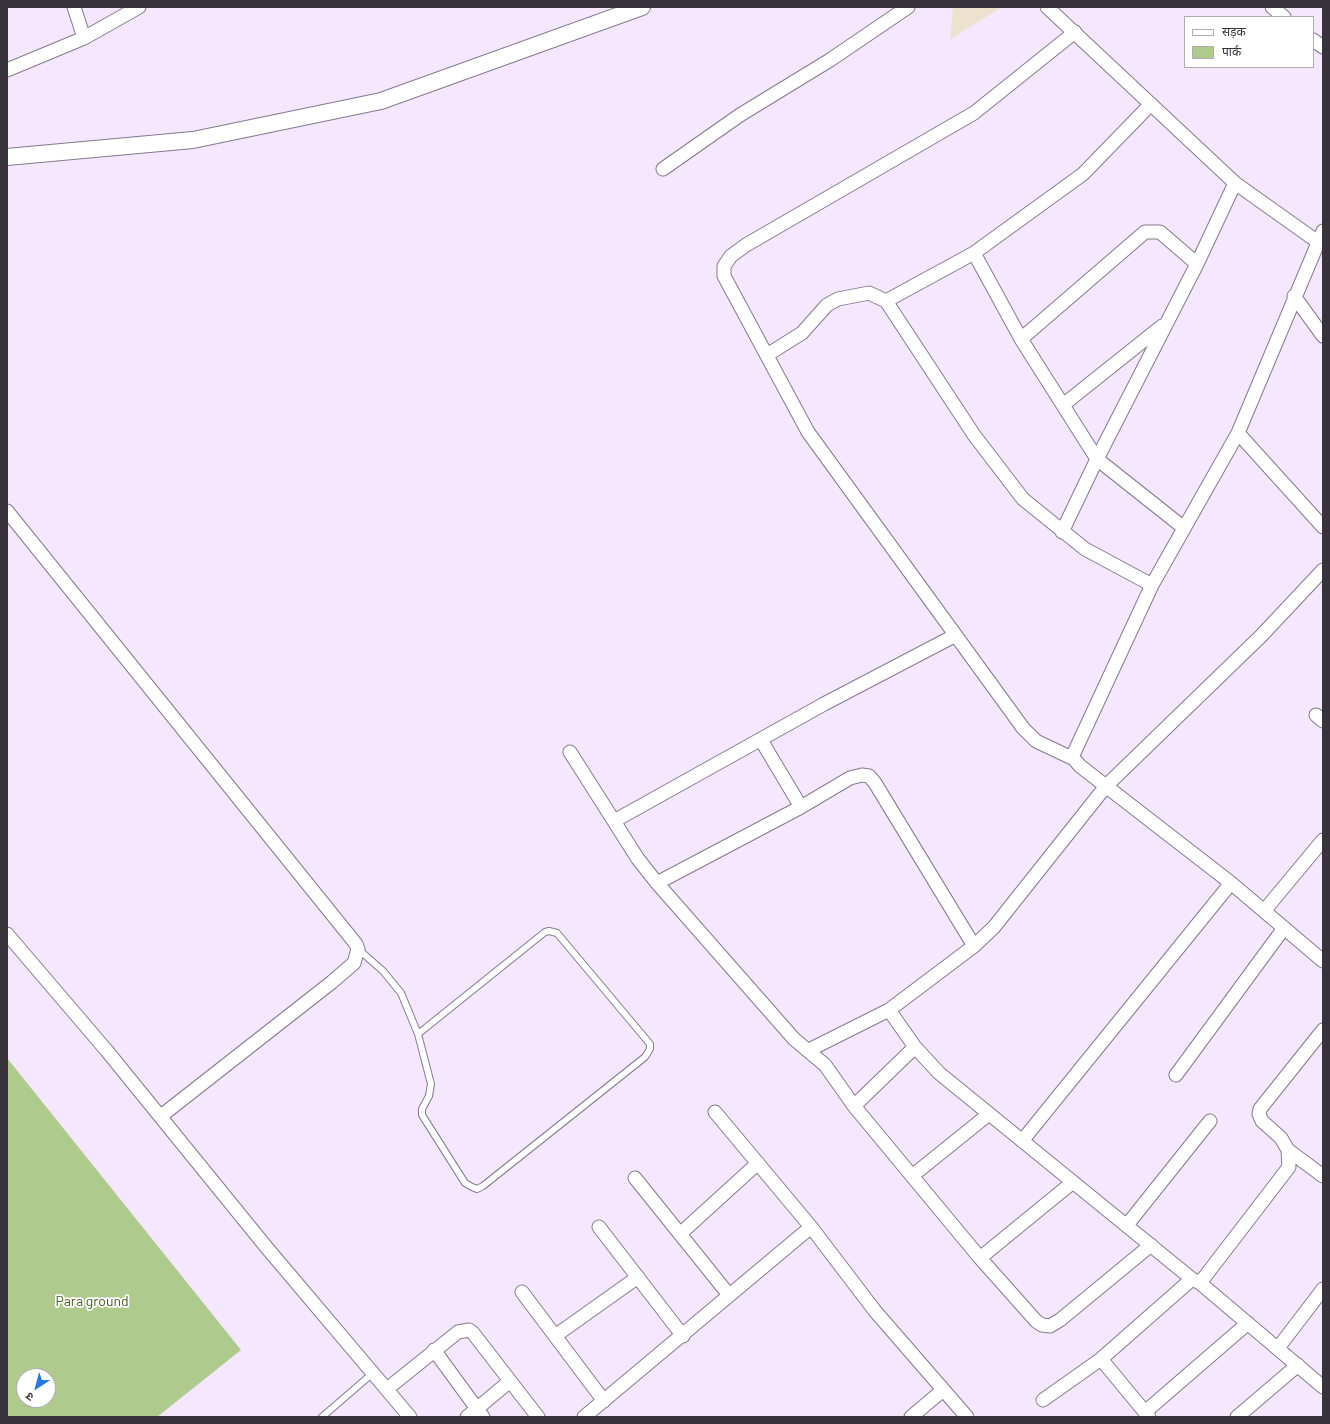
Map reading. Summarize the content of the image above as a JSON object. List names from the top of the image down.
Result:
{
  "parks": ["Para ground"],
  "legend": ["सड़क", "पार्क"],
  "north": "bottom left"
}
